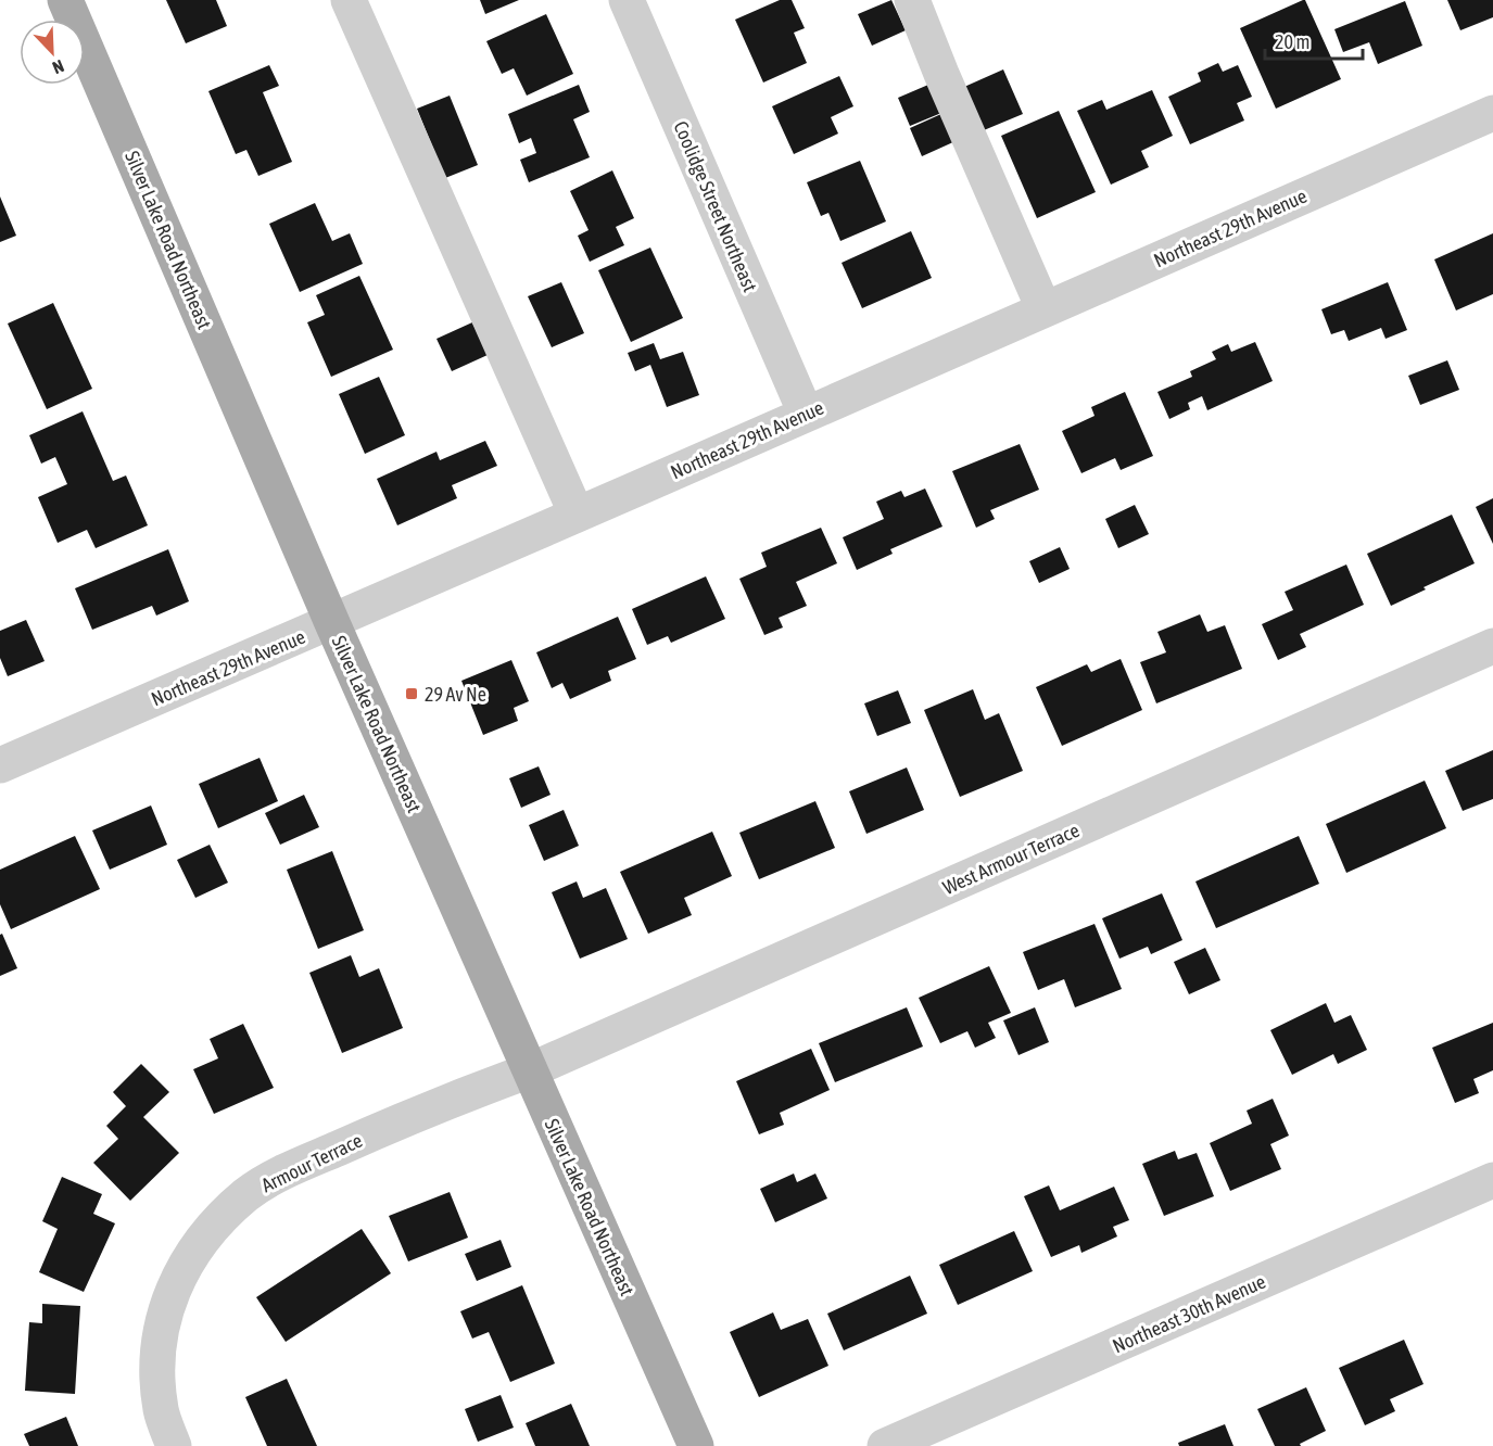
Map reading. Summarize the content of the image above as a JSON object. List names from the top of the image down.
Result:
{
  "streets": {
    "main road": ["Silver Lake Road Northeast"],
    "street": [
      "Coolidge Street Northeast",
      "Northeast 29th Avenue",
      "West Armour Terrace",
      "Armour Terrace",
      "Northeast 30th Avenue"
    ]
  },
  "crossings": [
    ["Coolidge Street Northeast", "Northeast 29th Avenue"],
    ["Northeast 29th Avenue", "Silver Lake Road Northeast"],
    ["Silver Lake Road Northeast", "West Armour Terrace"],
    ["Silver Lake Road Northeast", "Armour Terrace"],
    ["West Armour Terrace", "Armour Terrace"]
  ],
  "places": {
    "transit": ["29 Av Ne"]
  },
  "scale_bar": "20 m",
  "north": "bottom right"
}
